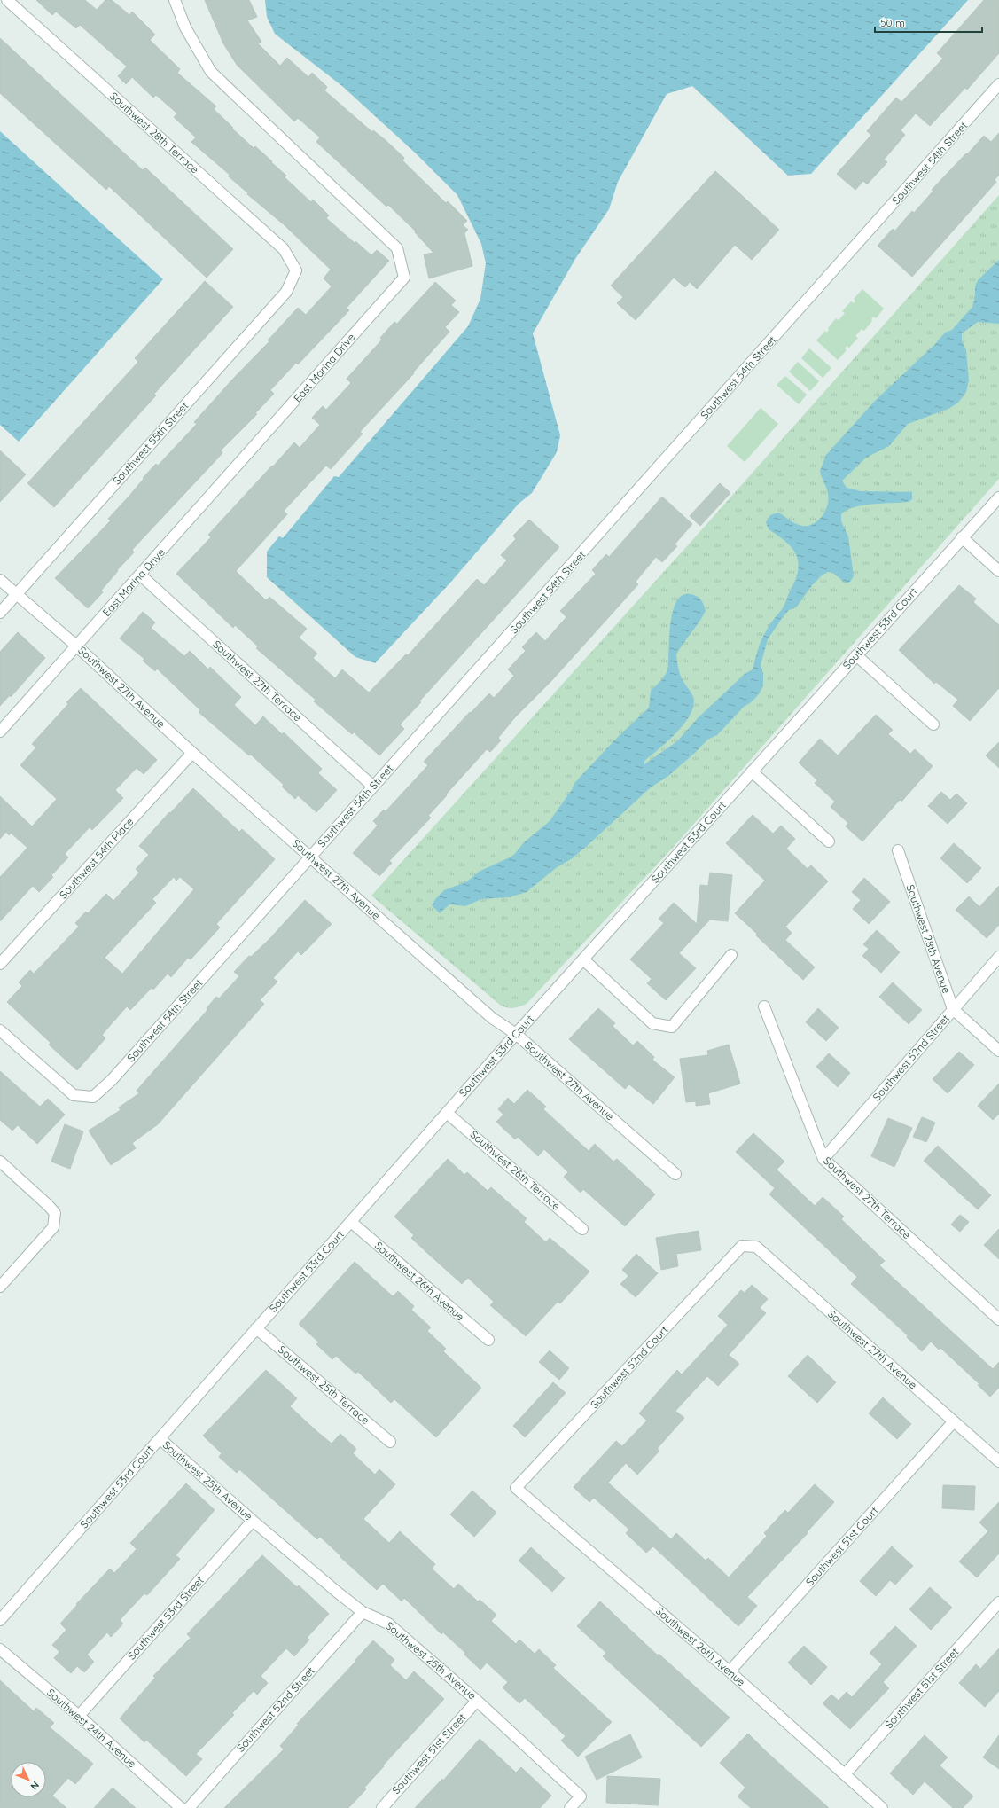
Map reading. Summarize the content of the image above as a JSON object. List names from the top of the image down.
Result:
{
  "streets": {
    "street": [
      "Southwest 28th Terrace",
      "Southwest 54th Street",
      "East Marina Drive",
      "Southwest 55th Street",
      "Southwest 53rd Court",
      "Southwest 27th Terrace",
      "Southwest 27th Avenue",
      "Southwest 54th Place",
      "Southwest 28th Avenue",
      "Southwest 52nd Street",
      "Southwest 26th Terrace",
      "Southwest 26th Avenue",
      "Southwest 52nd Court",
      "Southwest 25th Terrace",
      "Southwest 25th Avenue",
      "Southwest 51st Court",
      "Southwest 53rd Street",
      "Southwest 51st Street",
      "Southwest 24th Avenue"
    ]
  },
  "crossings": [
    ["Southwest 28th Terrace", "Southwest 55th Street"],
    ["Southwest 54th Street", "Southwest 27th Terrace"],
    ["Southwest 54th Street", "Southwest 27th Avenue"],
    ["East Marina Drive", "Southwest 27th Terrace"],
    ["East Marina Drive", "Southwest 27th Avenue"],
    ["Southwest 55th Street", "Southwest 27th Avenue"],
    ["Southwest 53rd Court", "Southwest 27th Avenue"],
    ["Southwest 53rd Court", "Southwest 26th Terrace"],
    ["Southwest 53rd Court", "Southwest 26th Avenue"],
    ["Southwest 53rd Court", "Southwest 25th Terrace"],
    ["Southwest 53rd Court", "Southwest 25th Avenue"],
    ["Southwest 27th Terrace", "Southwest 52nd Street"],
    ["Southwest 27th Avenue", "Southwest 54th Place"],
    ["Southwest 27th Avenue", "Southwest 52nd Court"],
    ["Southwest 27th Avenue", "Southwest 51st Court"],
    ["Southwest 28th Avenue", "Southwest 52nd Street"],
    ["Southwest 52nd Street", "Southwest 25th Avenue"],
    ["Southwest 26th Avenue", "Southwest 52nd Court"],
    ["Southwest 26th Avenue", "Southwest 51st Court"],
    ["Southwest 26th Avenue", "Southwest 51st Street"],
    ["Southwest 25th Avenue", "Southwest 53rd Street"],
    ["Southwest 25th Avenue", "Southwest 51st Street"],
    ["Southwest 53rd Street", "Southwest 24th Avenue"]
  ],
  "scale_bar": "50 m",
  "north": "bottom right"
}
